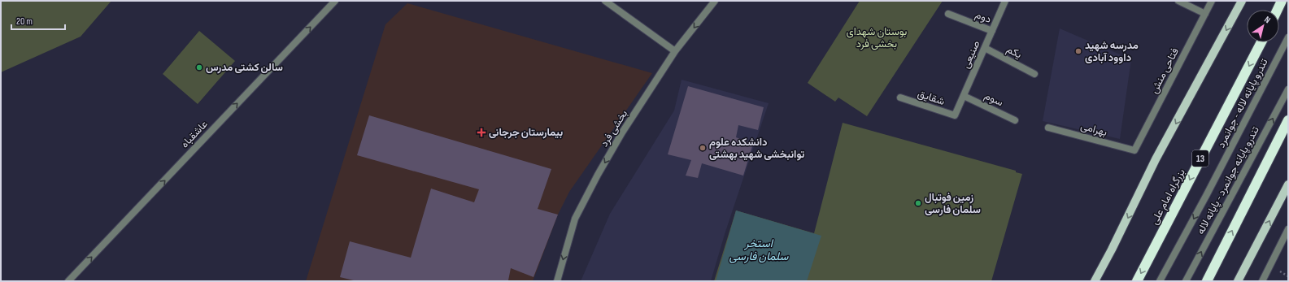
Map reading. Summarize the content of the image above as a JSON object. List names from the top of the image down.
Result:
{
  "streets": {
    "highway": ["13", "بزرگراه امام علی"],
    "street": [
      "دوم",
      "یکم",
      "صنیعی",
      "فتاحی منش",
      "شقایق",
      "سوم",
      "تندرو پایانه لاله - جوانمرد",
      "بخشی فرد",
      "بهرامی",
      "عاشقباه",
      "تندرو پایانه جوانمرد - پایانه لاله"
    ]
  },
  "crossings": [
    ["دوم", "صنیعی"],
    ["یکم", "صنیعی"],
    ["صنیعی", "شقایق"],
    ["صنیعی", "سوم"],
    ["فتاحی منش", "بهرامی"]
  ],
  "one_way": [
    "تندرو پایانه لاله - جوانمرد",
    "بخشی فرد",
    "عاشقباه",
    "تندرو پایانه جوانمرد - پایانه لاله"
  ],
  "water": ["استخر سلمان فارسی"],
  "parks": ["بوستان شهدای بخشی فرد"],
  "places": {
    "other": [
      "مدرسه شهید داوود آبادی",
      "سالن کشتی مدرس",
      "دانشکده علوم توانبخشی شهید بهشتی",
      "زمین فوتبال سلمان فارسی"
    ],
    "health": ["بیمارستان جرجانی"]
  },
  "scale_bar": "20 m",
  "north": "top right"
}
